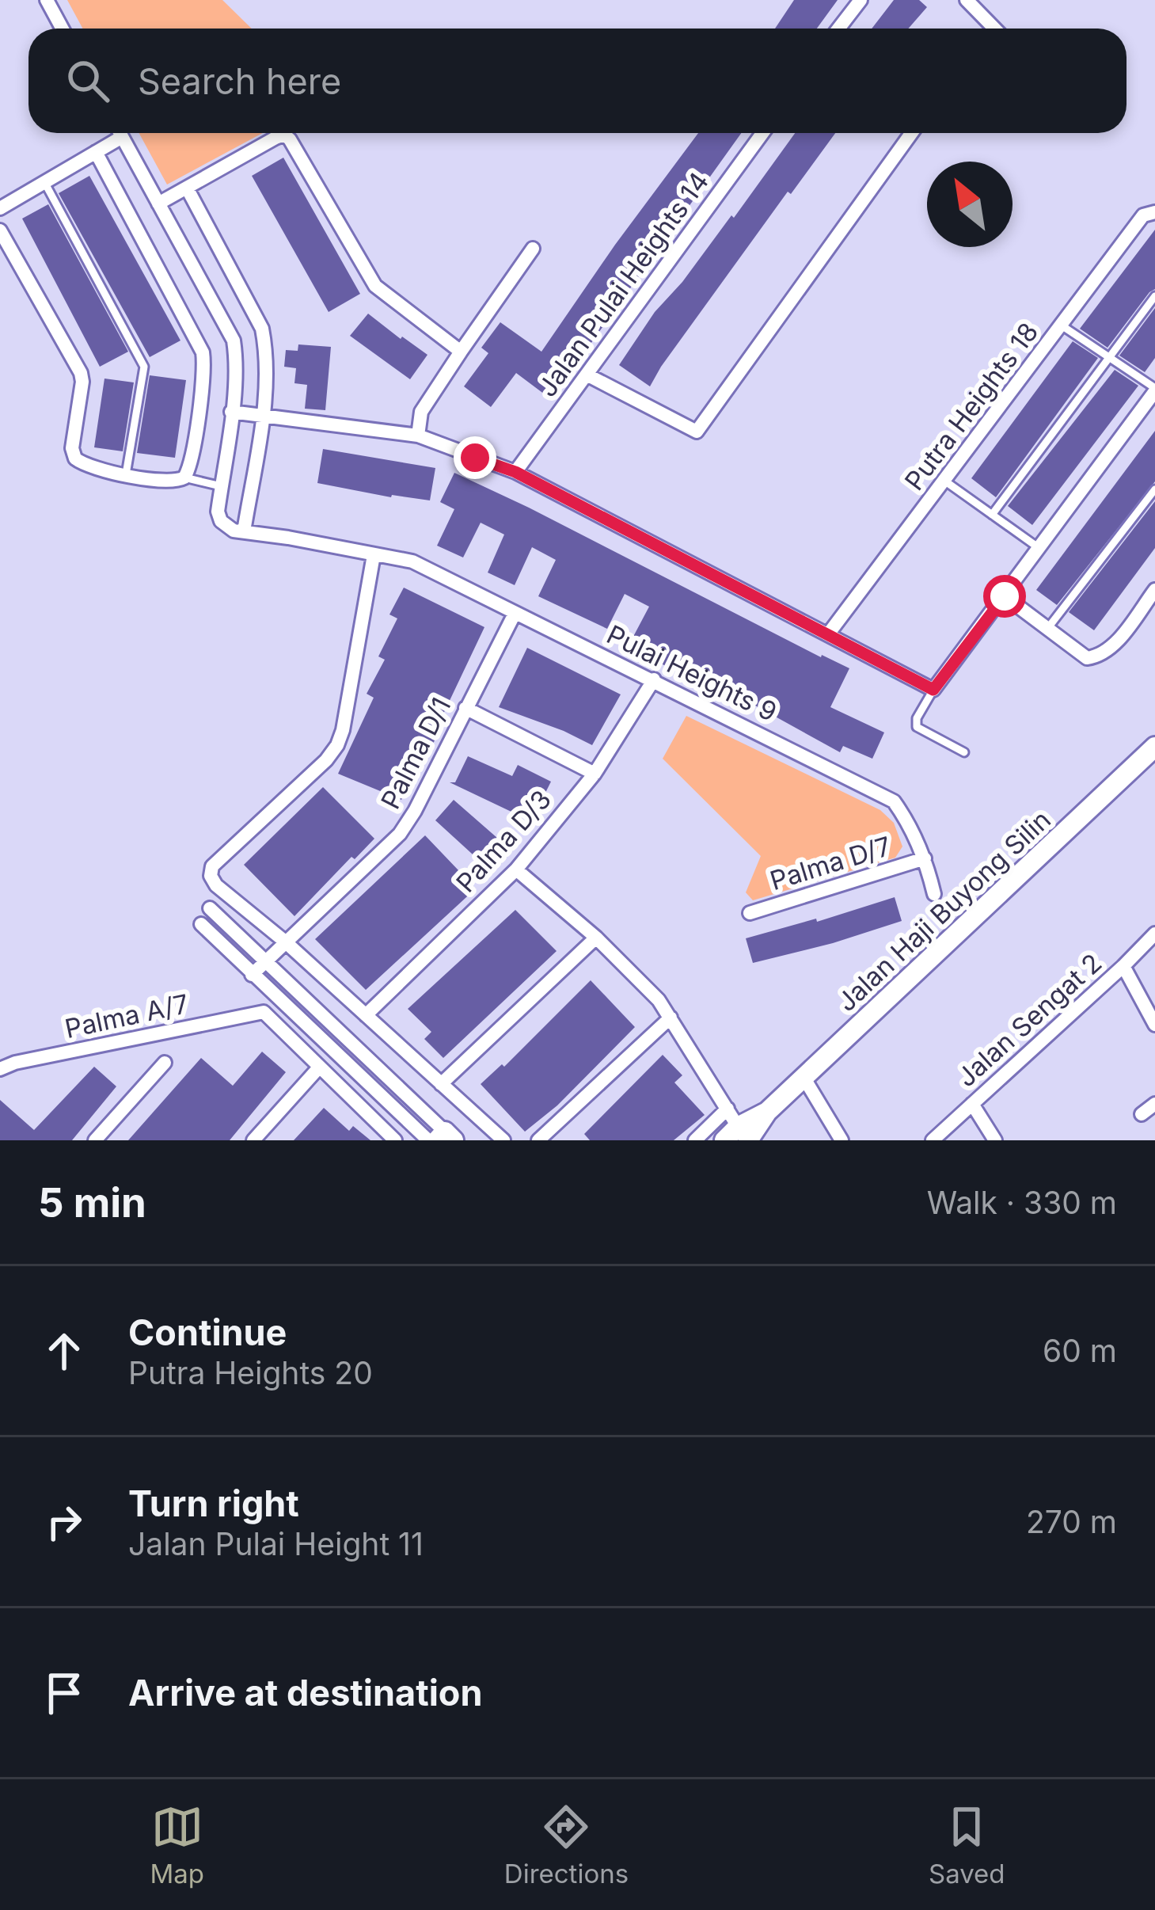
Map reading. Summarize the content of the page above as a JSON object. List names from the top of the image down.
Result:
{
  "streets": {
    "street": [
      "Jalan Pulai Heights 14",
      "Putra Heights 18",
      "Pulai Heights 9",
      "Palma D/1",
      "Palma D/3",
      "Palma D/7",
      "Jalan Haji Buyong Silin",
      "Palma A/7",
      "Jalan Sengat 2"
    ]
  },
  "crossings": [
    ["Pulai Heights 9", "Palma D/1"],
    ["Pulai Heights 9", "Palma D/3"],
    ["Pulai Heights 9", "Palma D/7"]
  ],
  "north": "top left",
  "page": {
    "search": "Search here",
    "heading": ["5 min", "Walk · 330 m"],
    "list": [
      ["Continue", "Putra Heights 20", "60 m"],
      ["Turn right", "Jalan Pulai Height 11", "270 m"],
      "Arrive at destination"
    ],
    "nav": ["Map", "Directions", "Saved"]
  }
}
